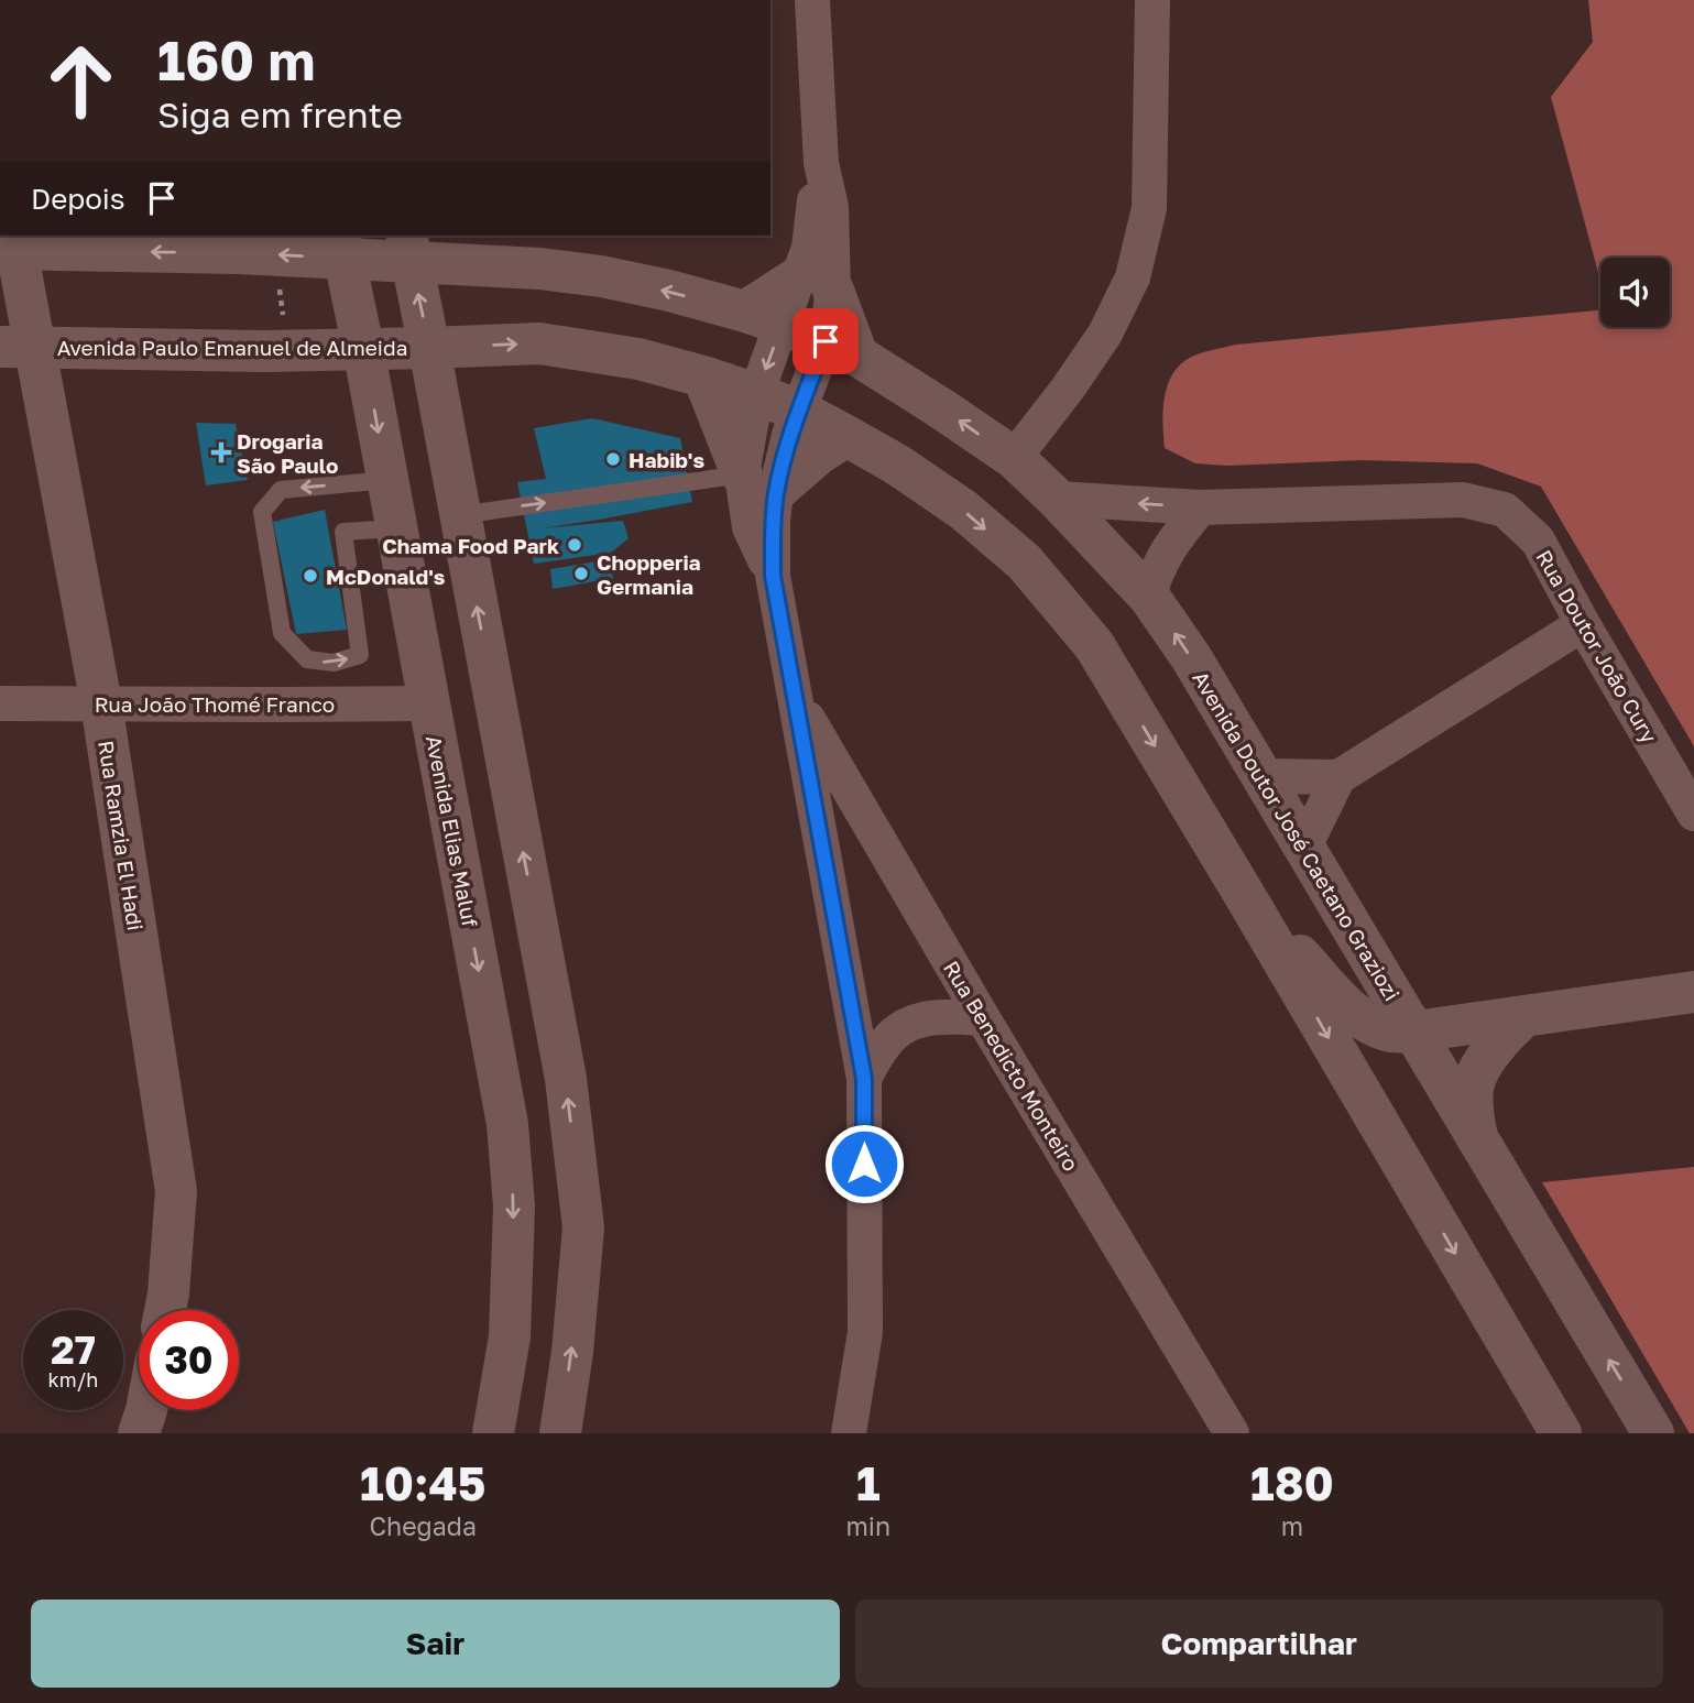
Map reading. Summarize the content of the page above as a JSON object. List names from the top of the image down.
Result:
{
  "streets": {
    "street": [
      "Avenida Paulo Emanuel de Almeida",
      "Rua Doutor João Cury",
      "Rua João Thomé Franco",
      "Avenida Elias Maluf",
      "Rua Ramzia El Hadi",
      "Avenida Doutor José Caetano Graziozi",
      "Rua Benedicto Monteiro"
    ]
  },
  "crossings": [
    ["Avenida Paulo Emanuel de Almeida", "Avenida Elias Maluf"],
    ["Avenida Paulo Emanuel de Almeida", "Rua Ramzia El Hadi"],
    ["Avenida Paulo Emanuel de Almeida", "Avenida Doutor José Caetano Graziozi"],
    ["Rua Doutor João Cury", "Avenida Doutor José Caetano Graziozi"],
    ["Rua João Thomé Franco", "Avenida Elias Maluf"],
    ["Rua João Thomé Franco", "Rua Ramzia El Hadi"]
  ],
  "places": {
    "health": ["Drogaria São Paulo"],
    "other": [
      "Habib's",
      "Chama Food Park",
      "Chopperia Germania",
      "McDonald's"
    ]
  },
  "page": {
    "turn": ["160 m", "Siga em frente"],
    "then": "Depois",
    "speed": "27 km/h",
    "limit": "30",
    "eta": [
      "10:45",
      "Chegada",
      "1",
      "min",
      "180",
      "m"
    ],
    "buttons": ["Sair", "Compartilhar"]
  }
}
